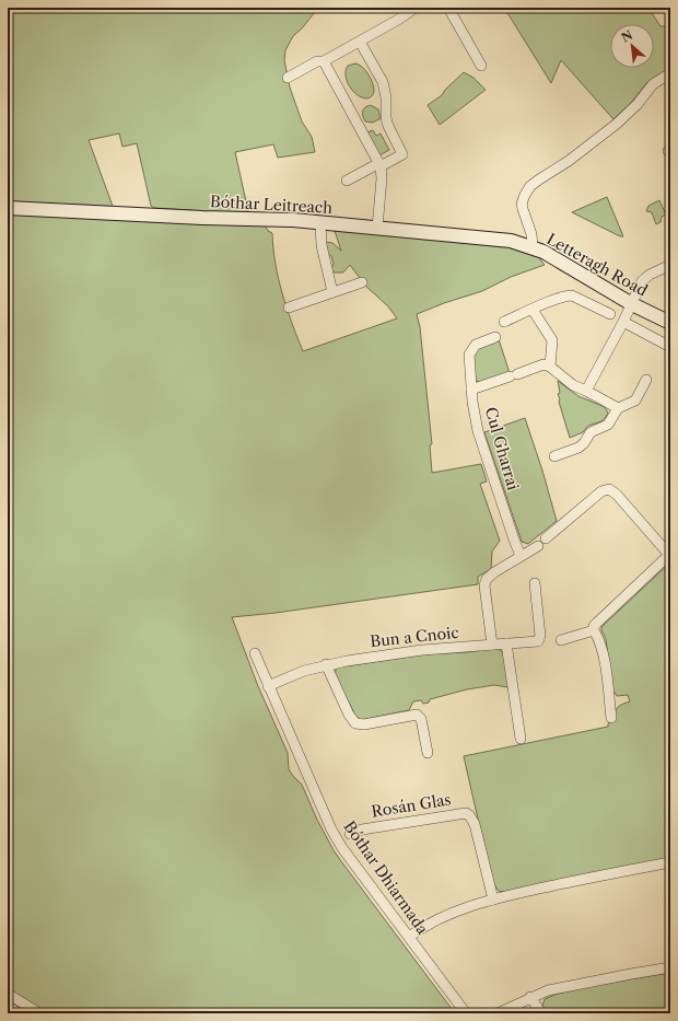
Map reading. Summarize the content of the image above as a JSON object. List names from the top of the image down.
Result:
{
  "streets": {
    "street": [
      "Bóthar Leitreach",
      "Letteragh Road",
      "Cul Gharrai",
      "Bun a Cnoic",
      "Rosán Glas",
      "Bóthar Dhiarmada"
    ]
  },
  "crossings": [
    ["Bóthar Leitreach", "Letteragh Road"],
    ["Bun a Cnoic", "Bóthar Dhiarmada"]
  ],
  "north": "top left"
}
